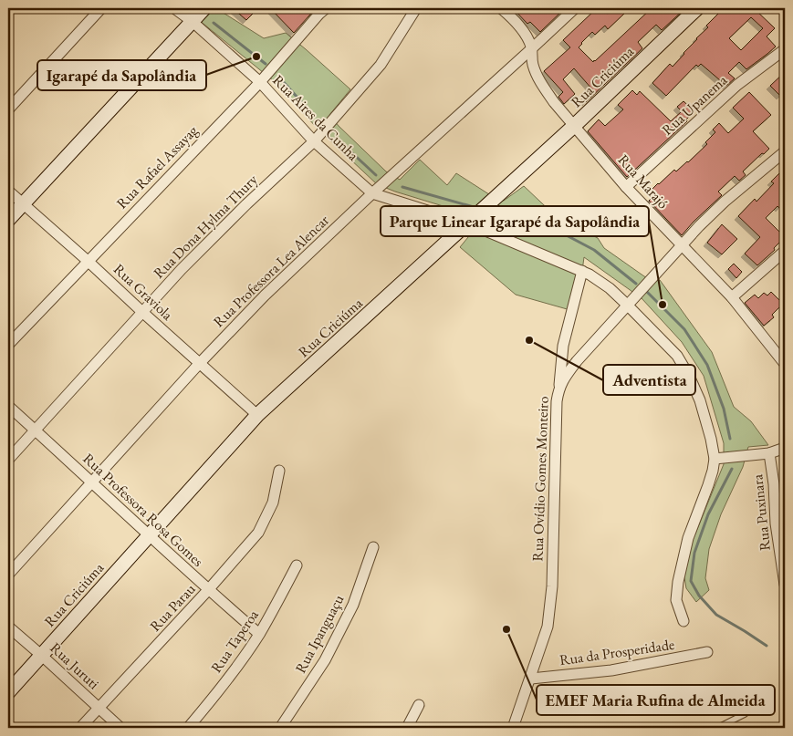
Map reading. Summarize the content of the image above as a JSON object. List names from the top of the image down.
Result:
{
  "streets": {
    "street": [
      "Rua Criciúma",
      "Rua Upanema",
      "Rua Aires da Cunha",
      "Rua Rafael Assayag",
      "Rua Marajó",
      "Rua Dona Hylma Thury",
      "Rua Professora Lea Alencar",
      "Rua Graviola",
      "Rua Ovídio Gomes Monteiro",
      "Rua Professora Rosa Gomes",
      "Rua Puxinara",
      "Rua Parau",
      "Rua Ipanguaçu",
      "Rua Taperoa",
      "Rua da Prosperidade",
      "Rua Juruti"
    ]
  },
  "crossings": [
    ["Rua Criciúma", "Rua Aires da Cunha"],
    ["Rua Criciúma", "Rua Marajó"],
    ["Rua Criciúma", "Rua Graviola"],
    ["Rua Criciúma", "Rua Professora Rosa Gomes"],
    ["Rua Criciúma", "Rua Juruti"],
    ["Rua Upanema", "Rua Marajó"],
    ["Rua Aires da Cunha", "Rua Rafael Assayag"],
    ["Rua Aires da Cunha", "Rua Dona Hylma Thury"],
    ["Rua Aires da Cunha", "Rua Professora Lea Alencar"],
    ["Rua Aires da Cunha", "Rua Ovídio Gomes Monteiro"],
    ["Rua Rafael Assayag", "Rua Graviola"],
    ["Rua Marajó", "Rua Professora Lea Alencar"],
    ["Rua Marajó", "Rua Ovídio Gomes Monteiro"],
    ["Rua Dona Hylma Thury", "Rua Graviola"],
    ["Rua Dona Hylma Thury", "Rua Professora Rosa Gomes"],
    ["Rua Professora Lea Alencar", "Rua Graviola"],
    ["Rua Professora Lea Alencar", "Rua Professora Rosa Gomes"],
    ["Rua Ovídio Gomes Monteiro", "Rua da Prosperidade"],
    ["Rua Professora Rosa Gomes", "Rua Parau"],
    ["Rua Professora Rosa Gomes", "Rua Taperoa"],
    ["Rua Parau", "Rua Juruti"]
  ],
  "places": [
    "Igarapé da Sapolândia",
    "Parque Linear Igarapé da Sapolândia",
    "Adventista",
    "EMEF Maria Rufina de Almeida"
  ]
}
